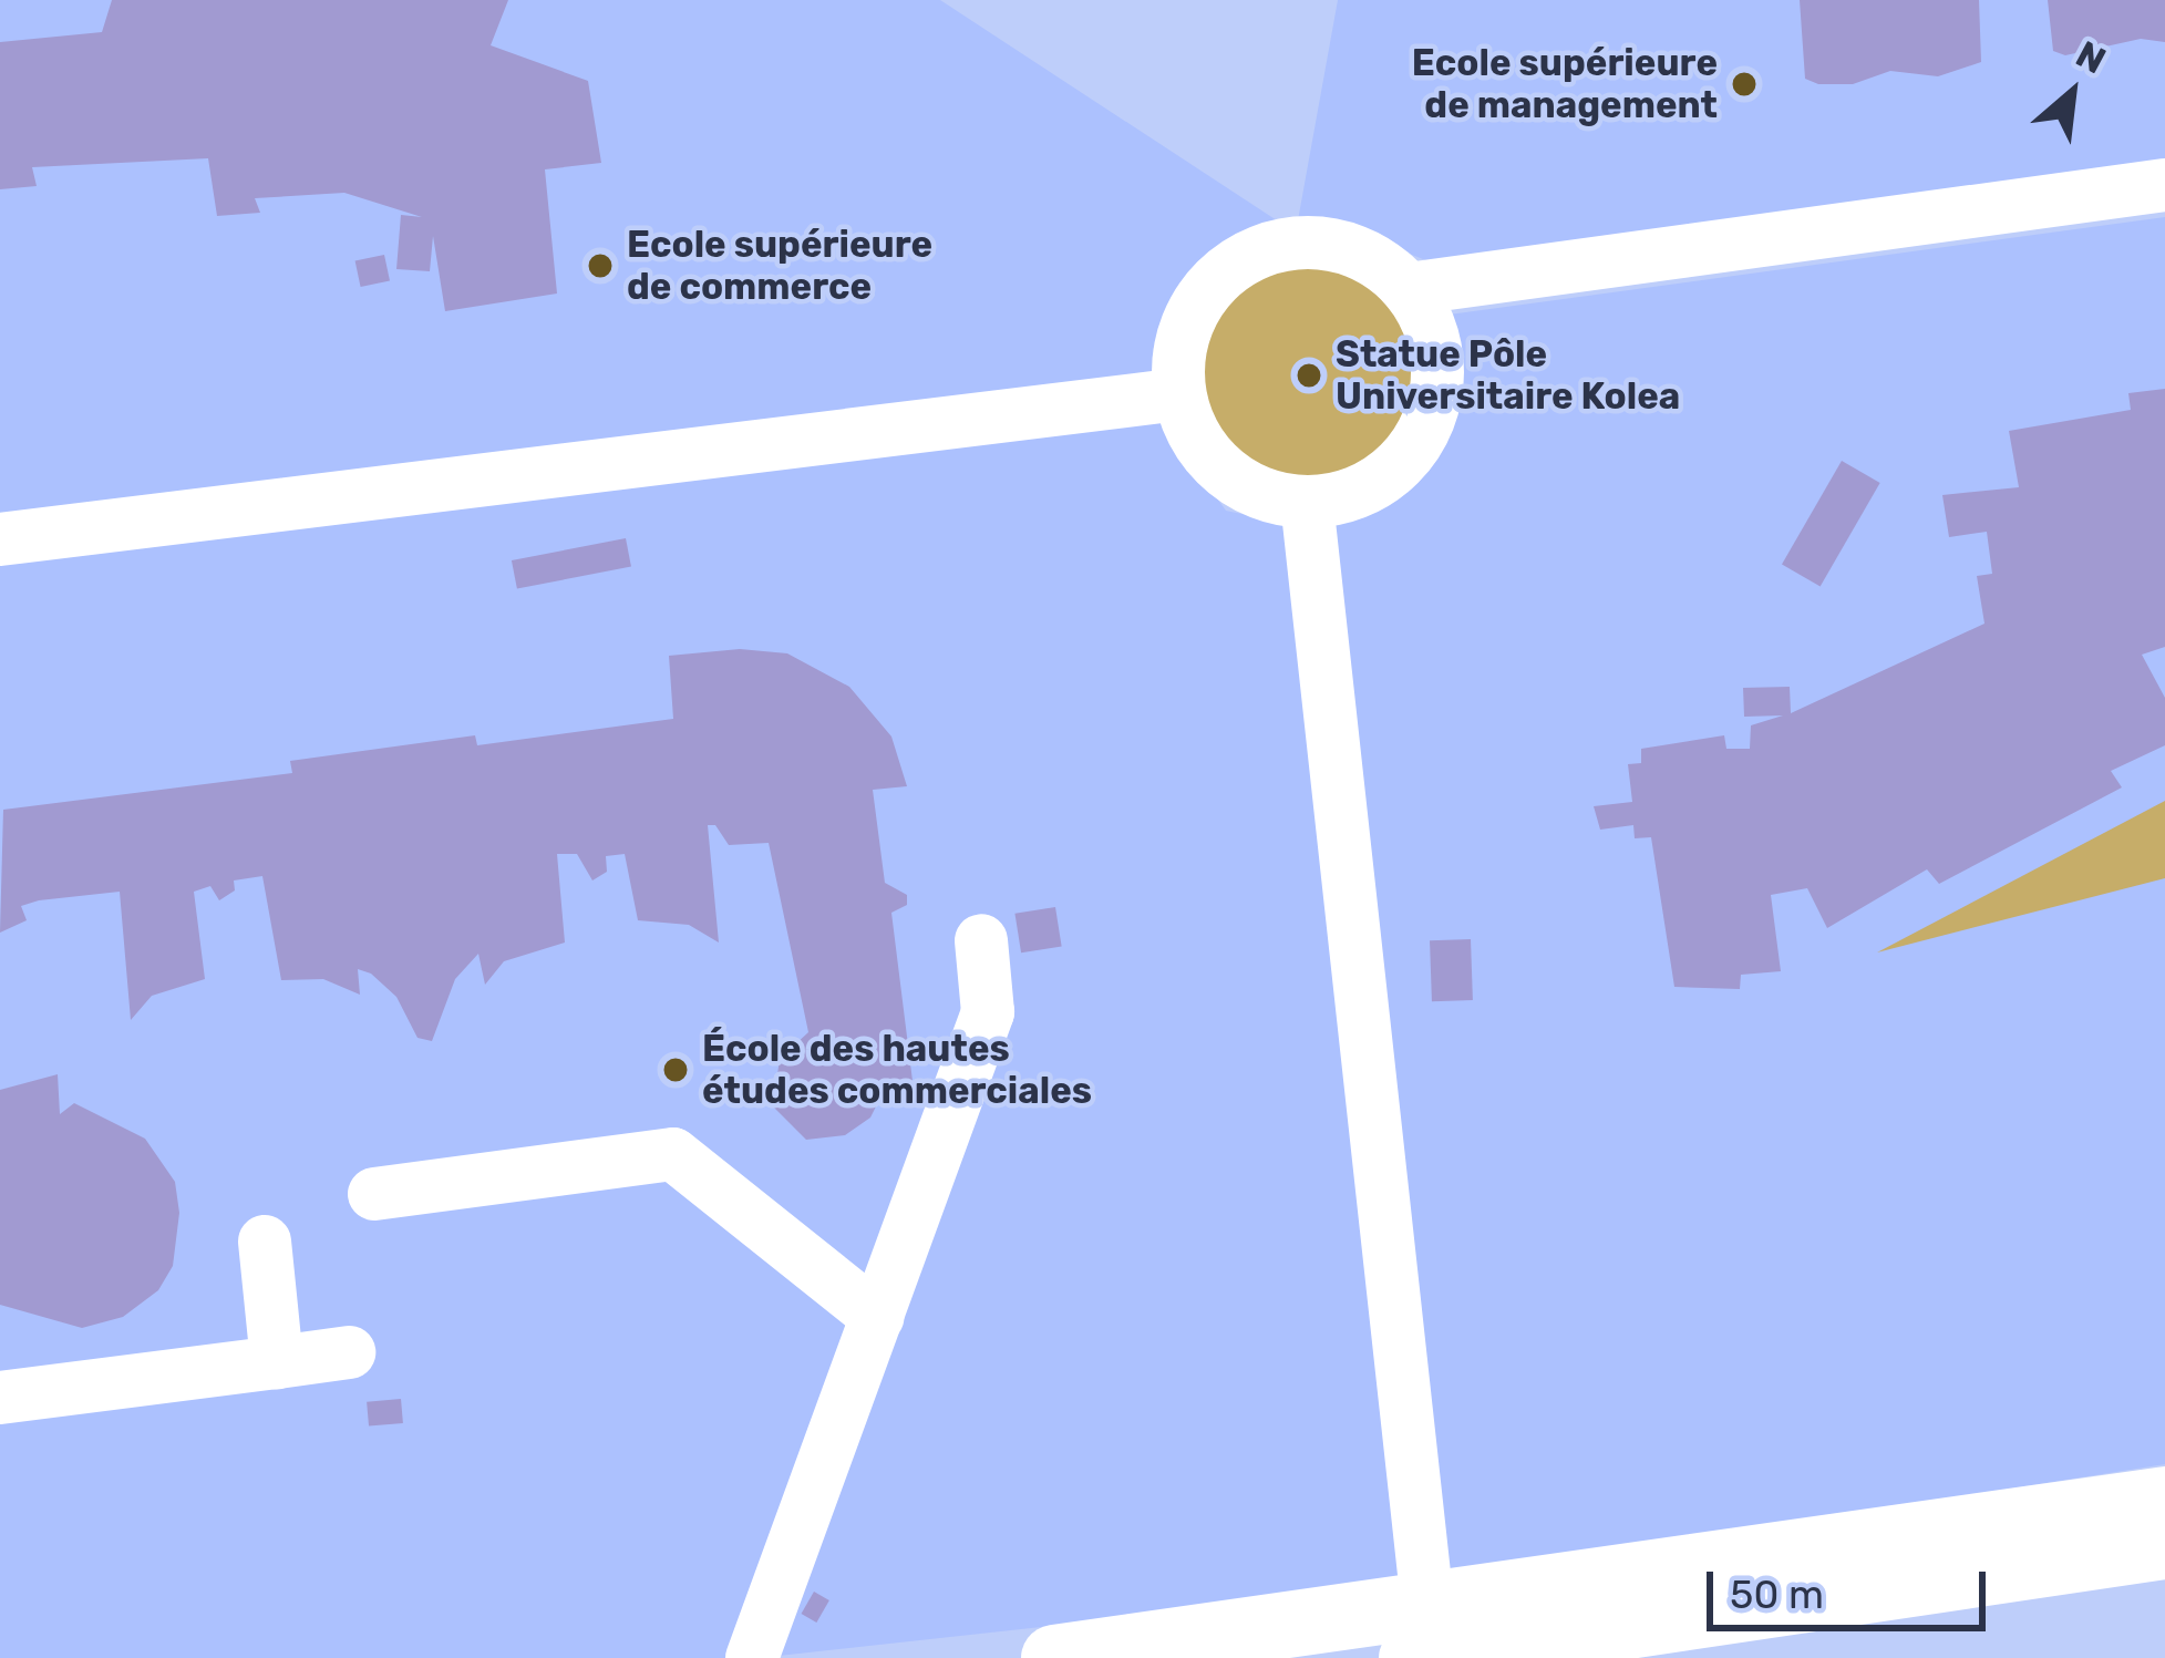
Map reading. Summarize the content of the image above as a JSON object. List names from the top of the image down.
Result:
{
  "places": [
    "Ecole supérieure de management",
    "Ecole supérieure de commerce",
    "Statue Pôle Universitaire Kolea",
    "École des hautes études commerciales"
  ],
  "scale_bar": "50 m",
  "north": "top right"
}
